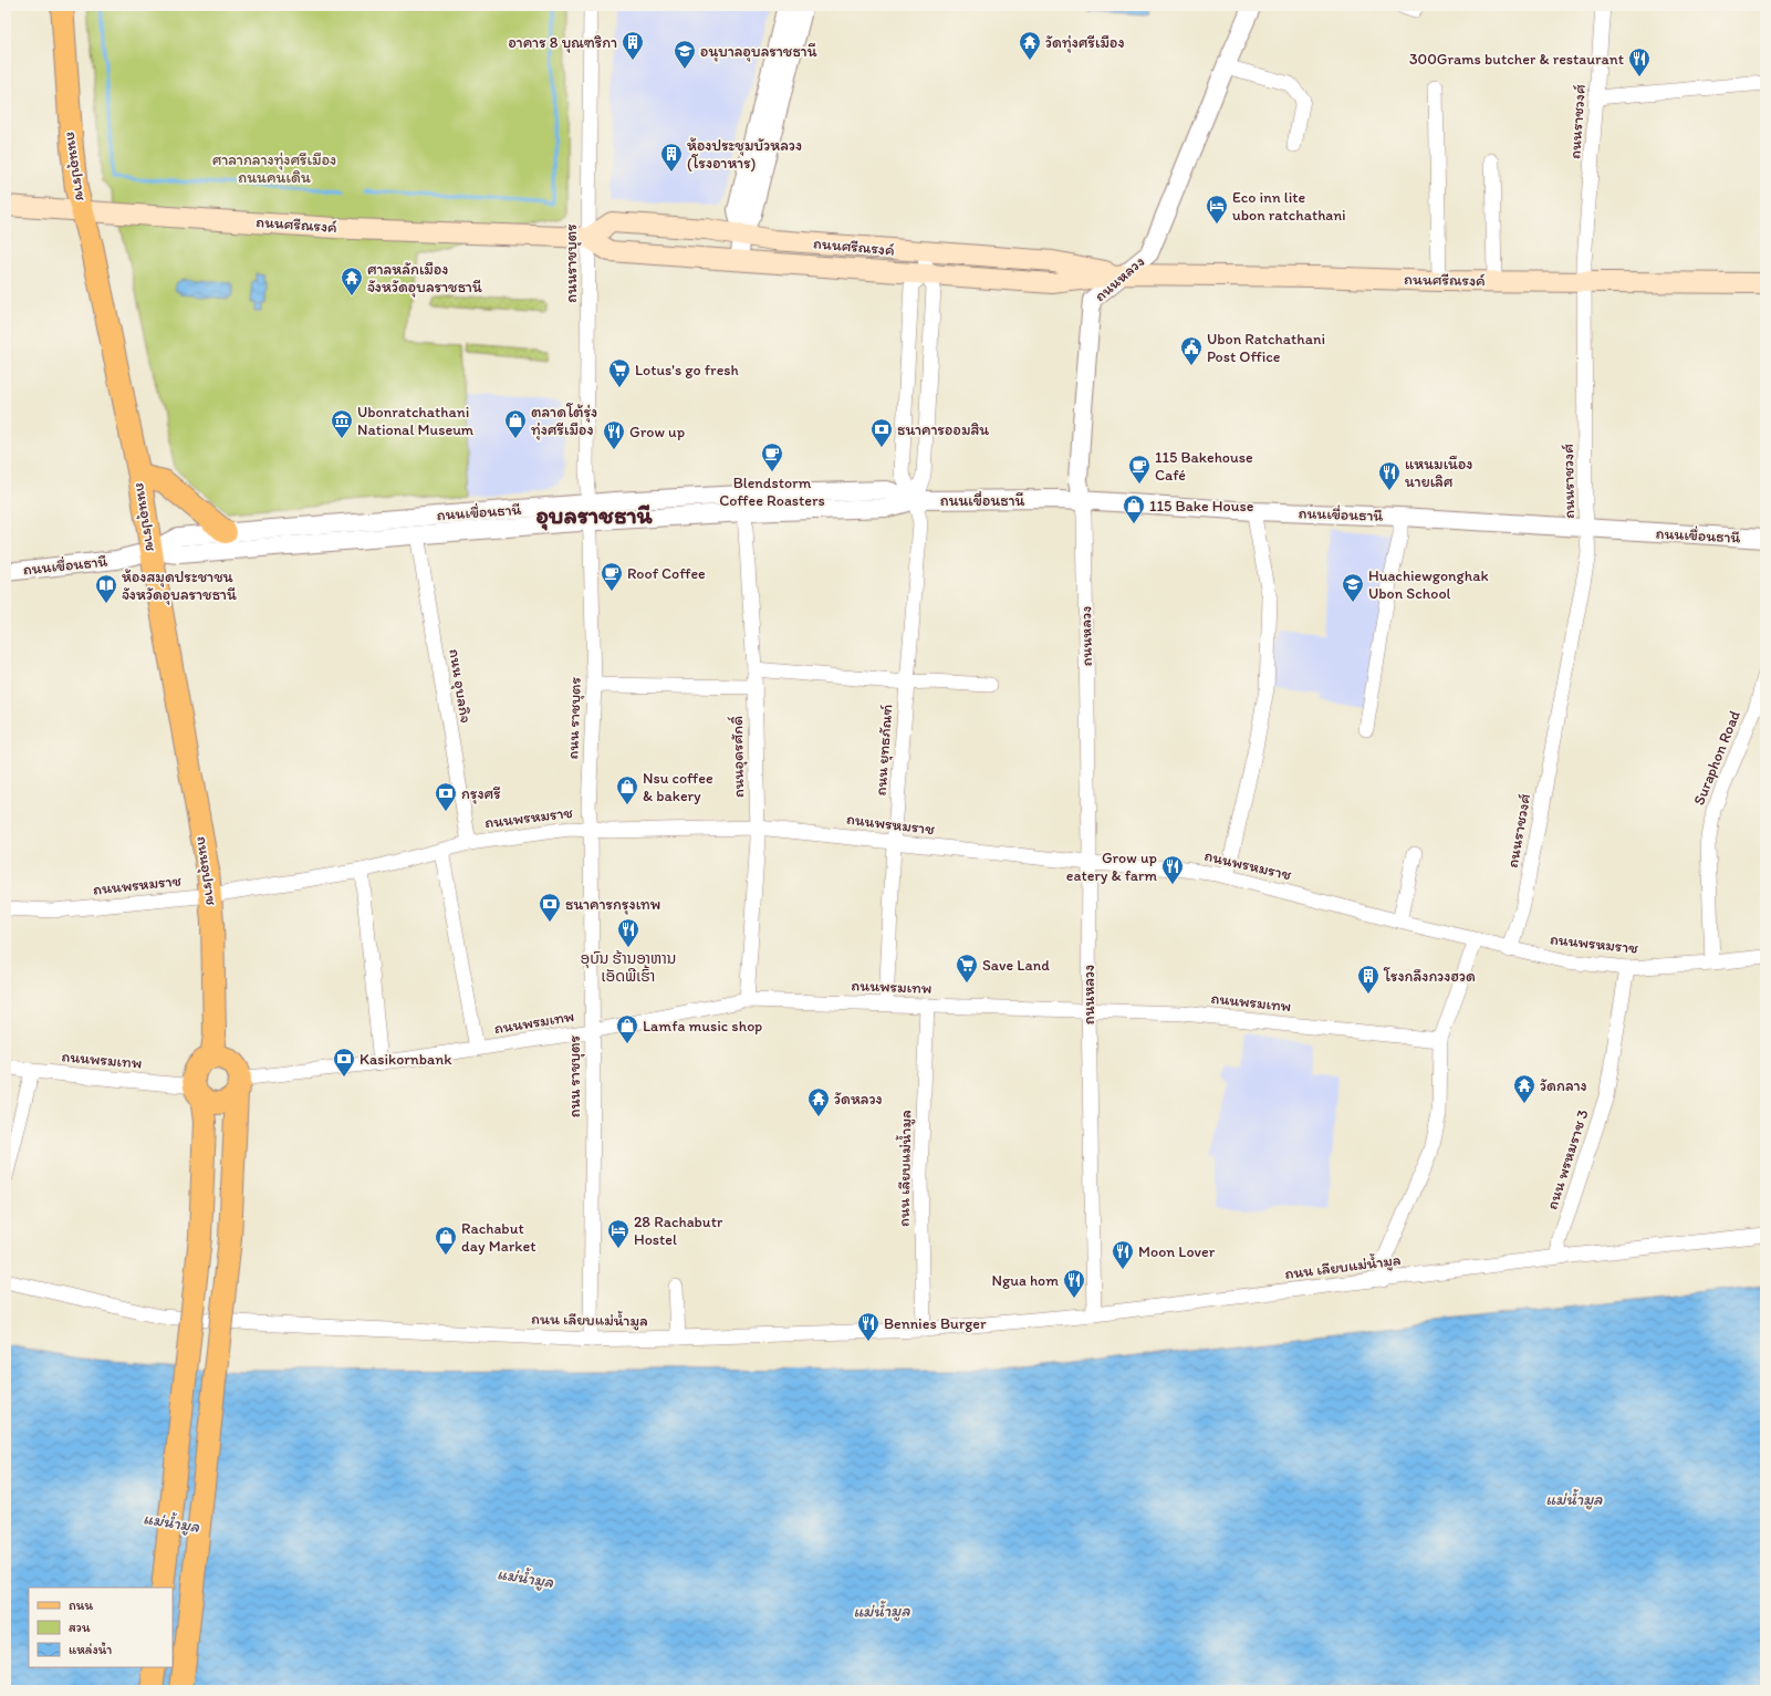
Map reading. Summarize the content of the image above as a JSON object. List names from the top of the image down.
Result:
{
  "streets": {
    "main road": ["ถนนอุปราช", "ถนนศรีณรงค์"],
    "street": [
      "ถนนราชวงศ์",
      "ถนนราชบุตร",
      "ถนนหลวง",
      "ถนนเขื่อนธานี",
      "ถนน อุบลกิจ",
      "ถนน ราชบุตร",
      "ถนน ยุทธภัณฑ์",
      "ถนนอุดรศักดิ์",
      "Suraphon Road",
      "ถนนพรหมราช",
      "ถนนพรมเทพ",
      "ถนน พรหมราช 3",
      "ถนน เลียบแม่น้ำมูล"
    ]
  },
  "crossings": [
    ["ถนนราชวงศ์", "ถนนศรีณรงค์"],
    ["ถนนราชวงศ์", "ถนนเขื่อนธานี"],
    ["ถนนราชวงศ์", "ถนนพรหมราช"],
    ["ถนนอุปราช", "ถนนศรีณรงค์"],
    ["ถนนอุปราช", "ถนนเขื่อนธานี"],
    ["ถนนอุปราช", "ถนนพรหมราช"],
    ["ถนนอุปราช", "ถนนพรมเทพ"],
    ["ถนนศรีณรงค์", "ถนนราชบุตร"],
    ["ถนนศรีณรงค์", "ถนนหลวง"],
    ["ถนนศรีณรงค์", "ถนน ยุทธภัณฑ์"],
    ["ถนนราชบุตร", "ถนนเขื่อนธานี"],
    ["ถนนราชบุตร", "ถนน ราชบุตร"],
    ["ถนนหลวง", "ถนนเขื่อนธานี"],
    ["ถนนหลวง", "ถนนพรหมราช"],
    ["ถนนหลวง", "ถนนพรมเทพ"],
    ["ถนนหลวง", "ถนน เลียบแม่น้ำมูล"],
    ["ถนนเขื่อนธานี", "ถนน อุบลกิจ"],
    ["ถนนเขื่อนธานี", "ถนน ราชบุตร"],
    ["ถนนเขื่อนธานี", "ถนน ยุทธภัณฑ์"],
    ["ถนนเขื่อนธานี", "ถนนอุดรศักดิ์"],
    ["ถนน อุบลกิจ", "ถนนพรหมราช"],
    ["ถนน ราชบุตร", "ถนนพรหมราช"],
    ["ถนน ราชบุตร", "ถนนพรมเทพ"],
    ["ถนน ราชบุตร", "ถนน เลียบแม่น้ำมูล"],
    ["ถนน ยุทธภัณฑ์", "ถนนพรหมราช"],
    ["ถนน ยุทธภัณฑ์", "ถนนพรมเทพ"],
    ["ถนนอุดรศักดิ์", "ถนนพรหมราช"],
    ["ถนนอุดรศักดิ์", "ถนนพรมเทพ"],
    ["Suraphon Road", "ถนนพรหมราช"],
    ["ถนนพรหมราช", "ถนน พรหมราช 3"],
    ["ถนนพรมเทพ", "ถนน เลียบแม่น้ำมูล"],
    ["ถนน พรหมราช 3", "ถนน เลียบแม่น้ำมูล"]
  ],
  "districts": ["อุบลราชธานี"],
  "water": ["แม่น้ำมูล"],
  "parks": ["ศาลากลางทุ่งศรีเมือง ถนนคนเดิน"],
  "places": {
    "building": ["อาคาร 8 บุณฑริกา", "ห้องประชุมบัวหลวง (โรงอาหาร)", "โรงกลึงกวงฮวด"],
    "temple": [
      "วัดทุ่งศรีเมือง",
      "ศาลหลักเมือง จังหวัดอุบลราชธานี",
      "วัดกลาง",
      "วัดหลวง"
    ],
    "school or university": ["อนุบาลอุบลราชธานี", "Huachiewgonghak Ubon School"],
    "restaurant": [
      "300Grams butcher & restaurant",
      "Grow up",
      "แหนมเนือง นายเลิศ",
      "Grow up eatery & farm",
      "ອຸບົນ ຮ້ານອາຫານ ເອັດພີເຮົ້າ",
      "Moon Lover",
      "Ngua hom",
      "Bennies Burger"
    ],
    "hotel": ["Eco inn lite ubon ratchathani", "28 Rachabutr Hostel"],
    "public building": ["Ubon Ratchathani Post Office"],
    "supermarket": ["Lotus's go fresh", "Save Land"],
    "museum": ["Ubonratchathani National Museum"],
    "shop": [
      "ตลาดโต้รุ่ง ทุ่งศรีเมือง",
      "115 Bake House",
      "Nsu coffee & bakery",
      "Lamfa music shop",
      "Rachabut day Market"
    ],
    "bank": [
      "ธนาคารออมสิน",
      "กรุงศรี",
      "ธนาคารกรุงเทพ",
      "Kasikornbank"
    ],
    "cafe": ["Blendstorm Coffee Roasters", "115 Bakehouse Café", "Roof Coffee"],
    "library": ["ห้องสมุดประชาชน จังหวัดอุบลราชธานี"]
  },
  "legend": ["ถนน", "สวน", "แหล่งน้ำ"]
}
